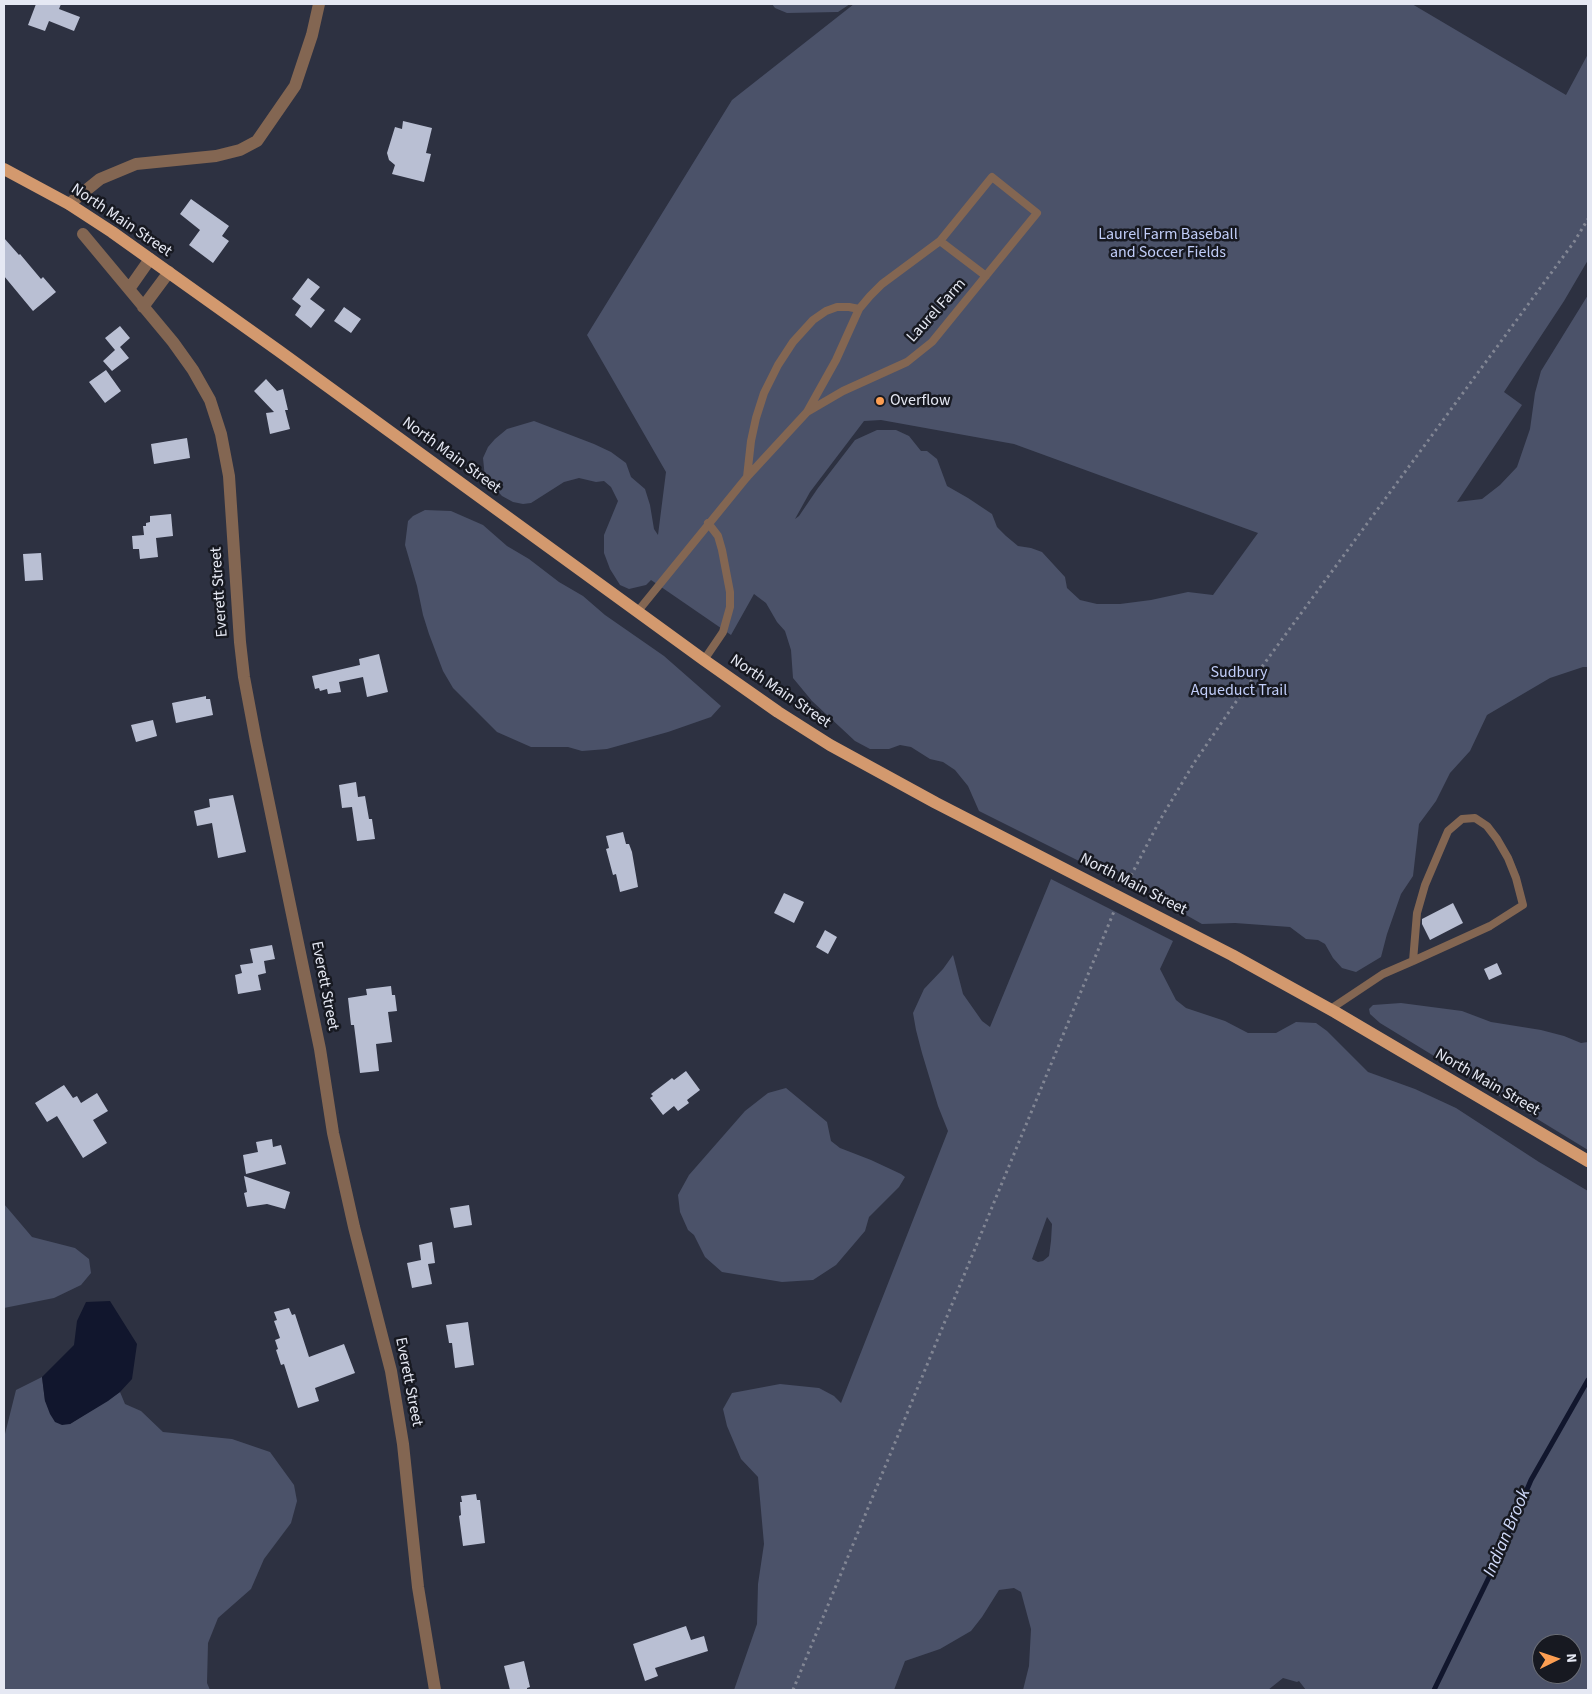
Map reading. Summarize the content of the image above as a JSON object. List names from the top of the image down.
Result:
{
  "streets": {
    "main road": ["North Main Street"],
    "street": ["Everett Street"],
    "lane": ["Laurel Farm"]
  },
  "crossings": [
    ["North Main Street", "Laurel Farm"]
  ],
  "water": ["Indian Brook"],
  "parks": ["Laurel Farm Baseball and Soccer Fields", "Sudbury Aqueduct Trail"],
  "places": ["Overflow"],
  "north": "right"
}
